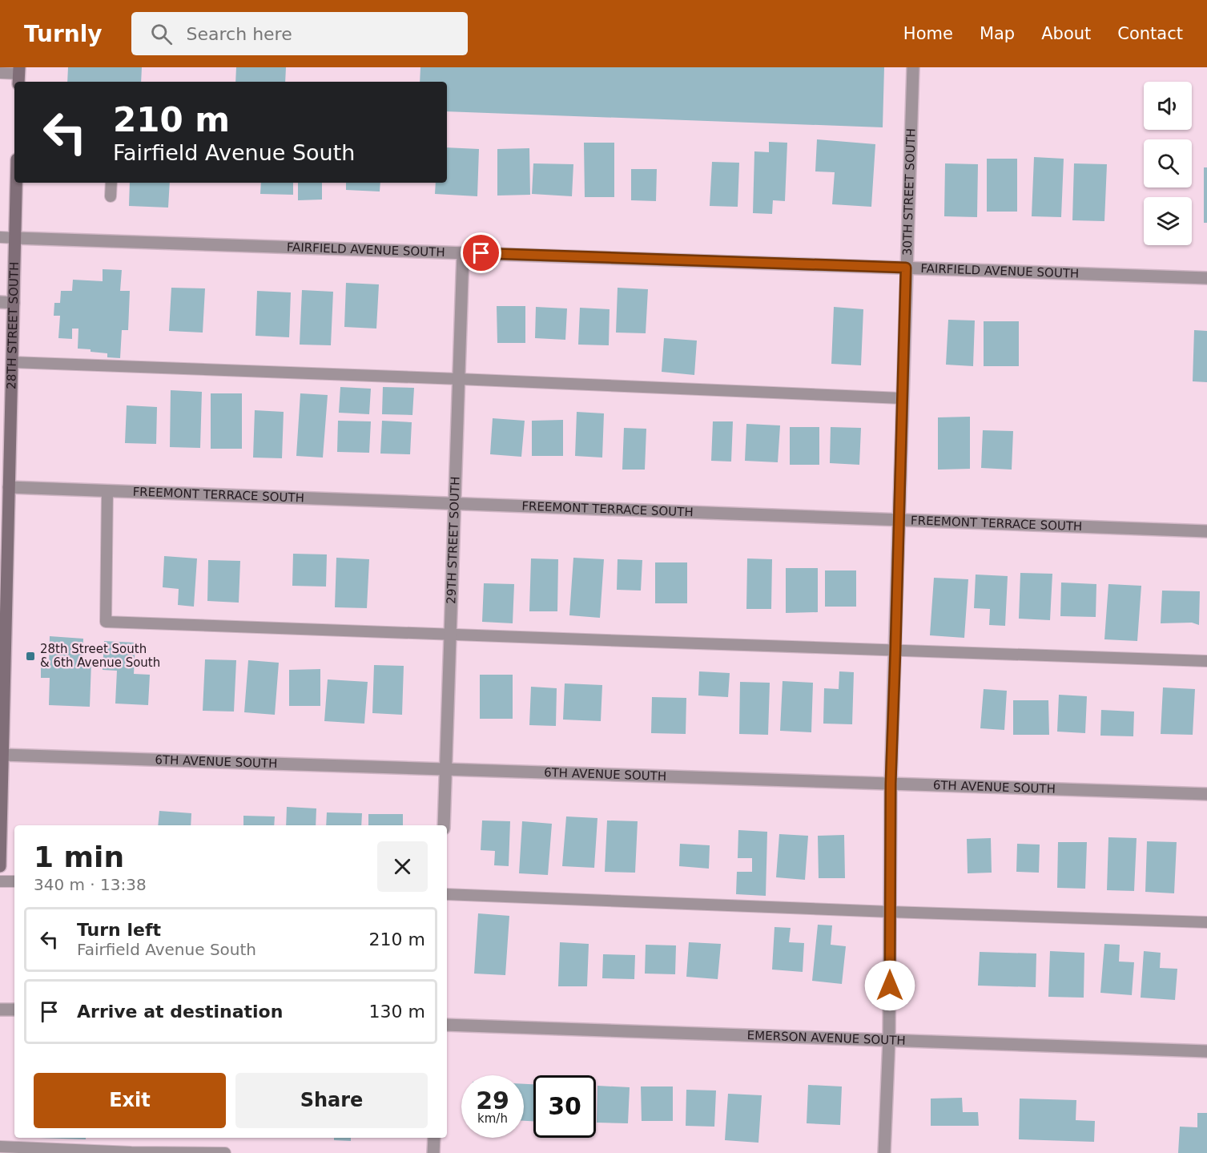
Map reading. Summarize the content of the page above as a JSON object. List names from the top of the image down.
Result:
{
  "streets": {
    "street": [
      "30TH STREET SOUTH",
      "FAIRFIELD AVENUE SOUTH",
      "28TH STREET SOUTH",
      "FREEMONT TERRACE SOUTH",
      "29TH STREET SOUTH",
      "6TH AVENUE SOUTH",
      "EMERSON AVENUE SOUTH"
    ]
  },
  "crossings": [
    ["30TH STREET SOUTH", "FAIRFIELD AVENUE SOUTH"],
    ["30TH STREET SOUTH", "FREEMONT TERRACE SOUTH"],
    ["30TH STREET SOUTH", "6TH AVENUE SOUTH"],
    ["30TH STREET SOUTH", "EMERSON AVENUE SOUTH"],
    ["FAIRFIELD AVENUE SOUTH", "28TH STREET SOUTH"],
    ["FAIRFIELD AVENUE SOUTH", "29TH STREET SOUTH"],
    ["28TH STREET SOUTH", "FREEMONT TERRACE SOUTH"],
    ["28TH STREET SOUTH", "6TH AVENUE SOUTH"],
    ["FREEMONT TERRACE SOUTH", "29TH STREET SOUTH"],
    ["29TH STREET SOUTH", "6TH AVENUE SOUTH"]
  ],
  "places": {
    "transit": ["28th Street South & 6th Avenue South"]
  },
  "page": {
    "header": "Turnly",
    "search": "Search here",
    "nav": [
      "Home",
      "Map",
      "About",
      "Contact"
    ],
    "turn": ["210 m", "Fairfield Avenue South"],
    "heading": ["1 min", "340 m · 13:38"],
    "list": [
      {
        "name": "Turn left",
        "note": "Fairfield Avenue South",
        "value": "210 m"
      },
      {
        "name": "Arrive at destination",
        "value": "130 m"
      }
    ],
    "buttons": ["Exit", "Share"],
    "speed": "29 km/h",
    "limit": "30"
  }
}
